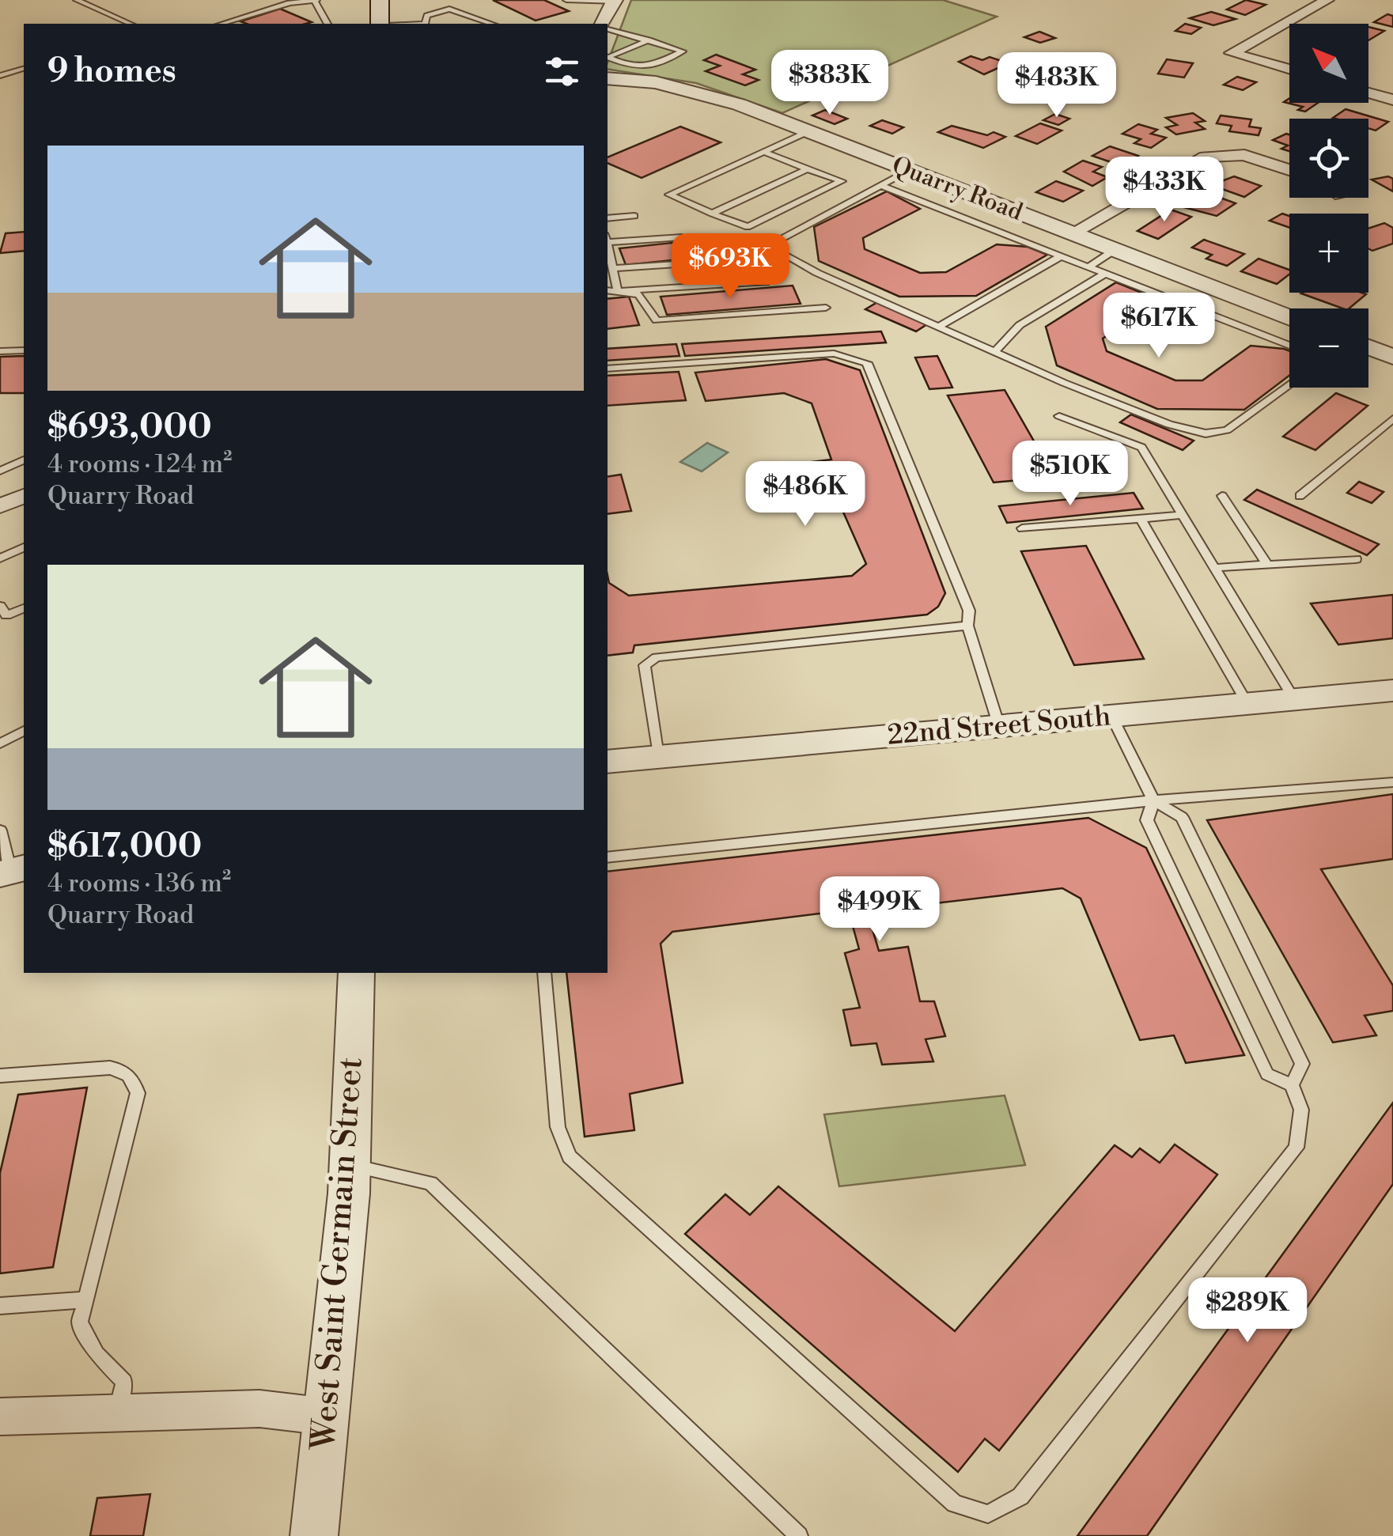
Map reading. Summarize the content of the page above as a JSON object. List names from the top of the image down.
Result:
{
  "streets": {
    "street": ["Quarry Road", "22nd Street South", "West Saint Germain Street"]
  },
  "north": "top left",
  "page": {
    "map_buttons": ["+", "−"],
    "heading": "9 homes",
    "price": [
      "$383K",
      "$483K",
      "$433K",
      "$693K",
      "$617K",
      "$510K",
      "$486K",
      "$499K",
      "$289K"
    ],
    "list": [
      {
        "name": "$693,000",
        "note": "4 rooms · 124 m² · Quarry Road"
      },
      {
        "name": "$617,000",
        "note": "4 rooms · 136 m² · Quarry Road"
      }
    ]
  }
}
